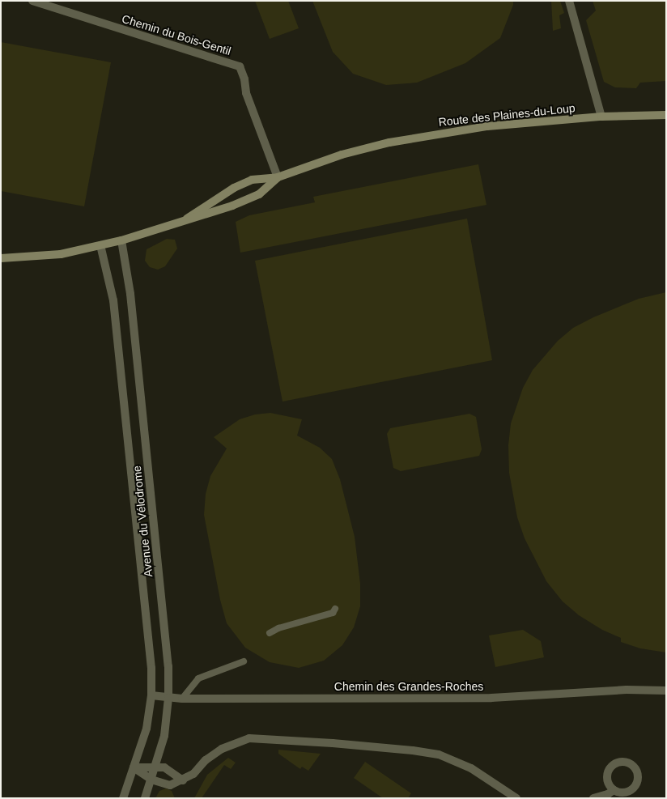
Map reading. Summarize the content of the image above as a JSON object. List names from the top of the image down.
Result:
{
  "streets": {
    "main road": ["Route des Plaines-du-Loup"],
    "street": ["Chemin du Bois-Gentil", "Avenue du Vélodrome", "Chemin des Grandes-Roches"]
  },
  "crossings": [
    ["Chemin du Bois-Gentil", "Route des Plaines-du-Loup"],
    ["Route des Plaines-du-Loup", "Avenue du Vélodrome"],
    ["Avenue du Vélodrome", "Chemin des Grandes-Roches"]
  ]
}
